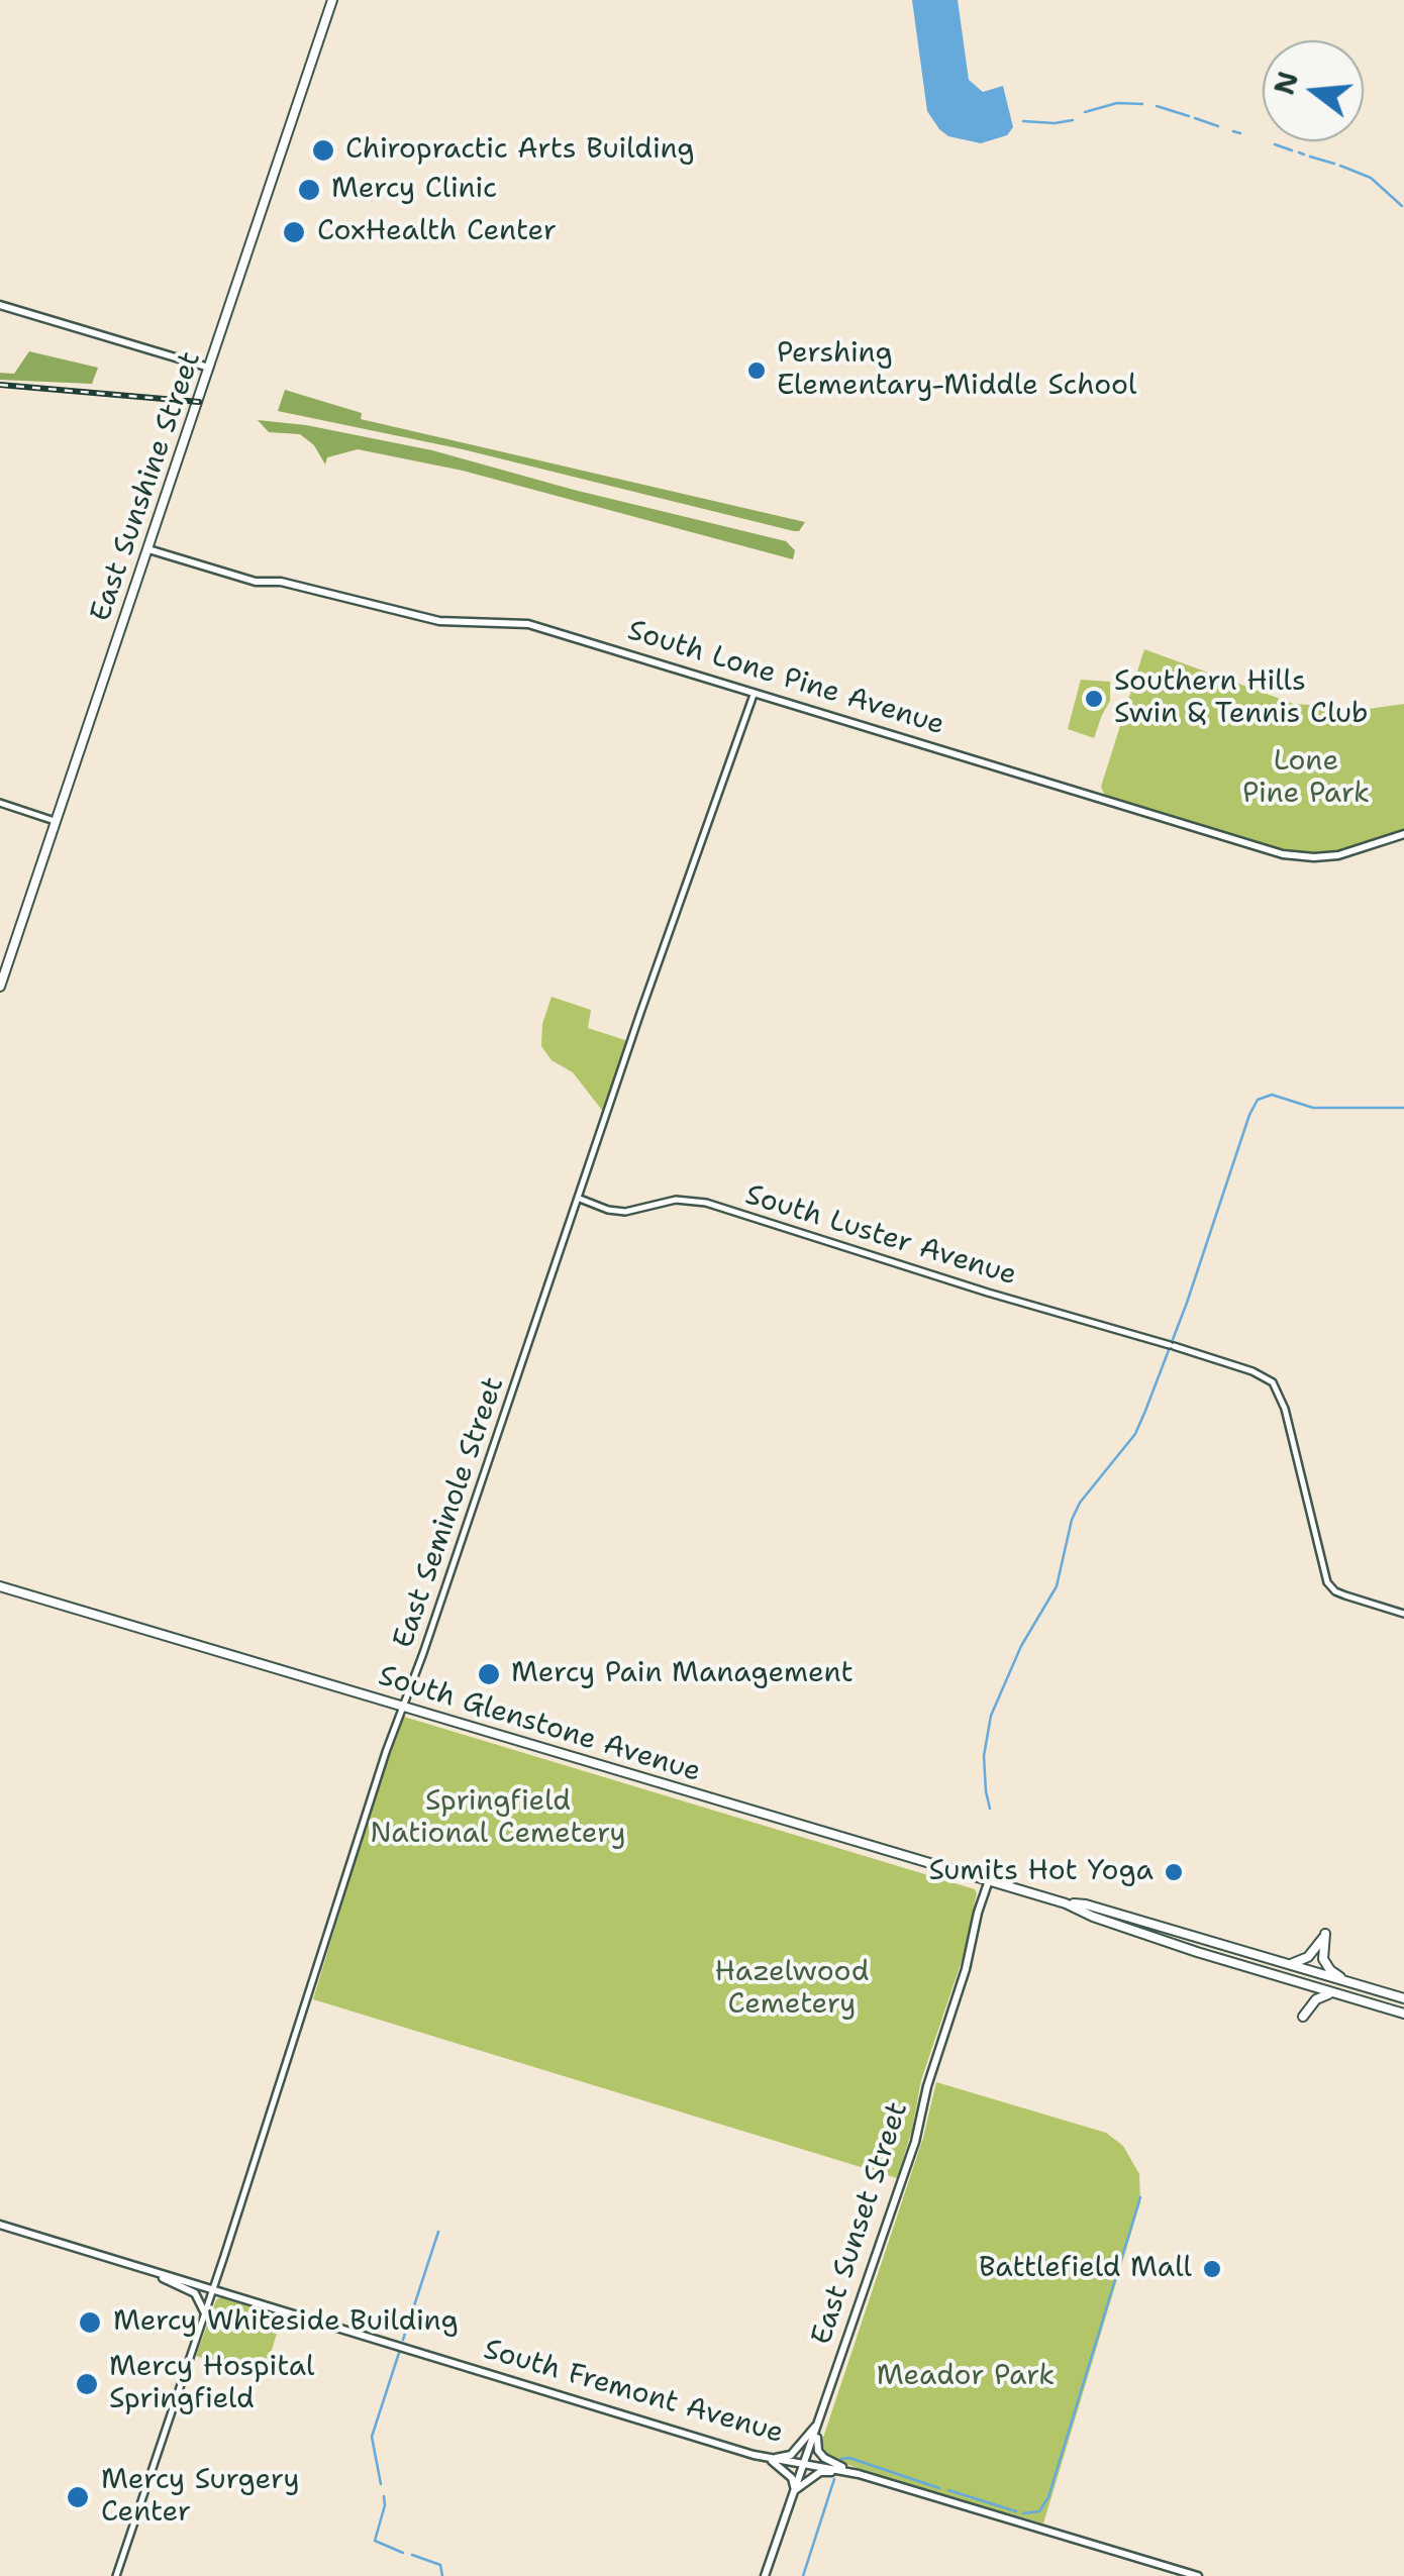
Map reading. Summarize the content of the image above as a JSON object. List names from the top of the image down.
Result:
{
  "streets": {
    "main road": [
      "East Sunshine Street",
      "South Lone Pine Avenue",
      "South Glenstone Avenue",
      "East Sunset Street",
      "South Fremont Avenue"
    ],
    "street": ["South Luster Avenue", "East Seminole Street"]
  },
  "crossings": [
    ["East Sunshine Street", "South Lone Pine Avenue"],
    ["South Lone Pine Avenue", "East Seminole Street"],
    ["South Luster Avenue", "East Seminole Street"],
    ["East Seminole Street", "South Glenstone Avenue"],
    ["East Seminole Street", "South Fremont Avenue"],
    ["South Glenstone Avenue", "East Sunset Street"],
    ["East Sunset Street", "South Fremont Avenue"]
  ],
  "parks": [
    "Lone Pine Park",
    "Springfield National Cemetery",
    "Hazelwood Cemetery",
    "Meador Park"
  ],
  "places": [
    "Chiropractic Arts Building",
    "Mercy Clinic",
    "CoxHealth Center",
    "Pershing Elementary-Middle School",
    "Southern Hills Swin & Tennis Club",
    "Mercy Pain Management",
    "Sumits Hot Yoga",
    "Battlefield Mall",
    "Mercy Whiteside Building",
    "Mercy Hospital Springfield",
    "Mercy Surgery Center"
  ],
  "north": "left"
}
